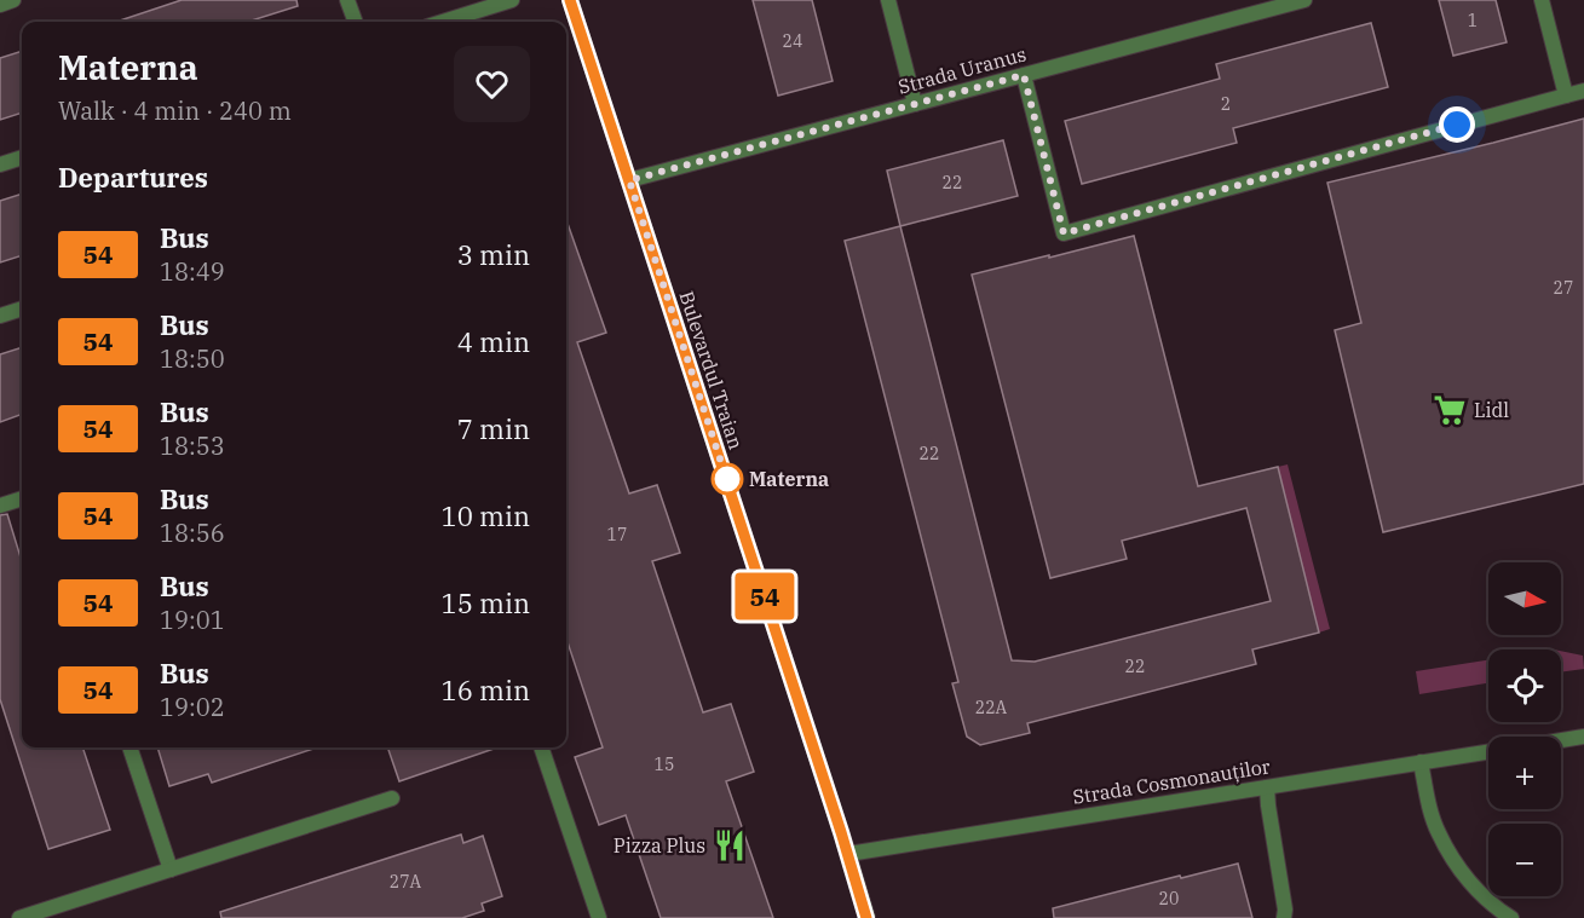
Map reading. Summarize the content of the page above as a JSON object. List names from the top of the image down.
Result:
{
  "streets": {
    "street": ["Strada Uranus", "Bulevardul Traian", "Strada Cosmonauților"]
  },
  "crossings": [
    ["Strada Uranus", "Bulevardul Traian"],
    ["Bulevardul Traian", "Strada Cosmonauților"]
  ],
  "places": {
    "supermarket": ["Lidl"],
    "other": ["Materna"],
    "restaurant": ["Pizza Plus"]
  },
  "lines": ["bus line 54"],
  "house_numbers": [
    "1",
    "24",
    "2",
    "22",
    "27",
    "22",
    "17",
    "22",
    "22A",
    "15",
    "27A",
    "20"
  ],
  "north": "right",
  "page": {
    "on_map": "54",
    "heading": [
      ["Materna", "Walk · 4 min · 240 m"],
      "Departures"
    ],
    "list": [
      {
        "mark": "54",
        "name": "Bus",
        "note": "18:49",
        "value": "3 min"
      },
      {
        "mark": "54",
        "name": "Bus",
        "note": "18:50",
        "value": "4 min"
      },
      {
        "mark": "54",
        "name": "Bus",
        "note": "18:53",
        "value": "7 min"
      },
      {
        "mark": "54",
        "name": "Bus",
        "note": "18:56",
        "value": "10 min"
      },
      {
        "mark": "54",
        "name": "Bus",
        "note": "19:01",
        "value": "15 min"
      },
      {
        "mark": "54",
        "name": "Bus",
        "note": "19:02",
        "value": "16 min"
      }
    ],
    "map_buttons": ["+", "−"]
  }
}
